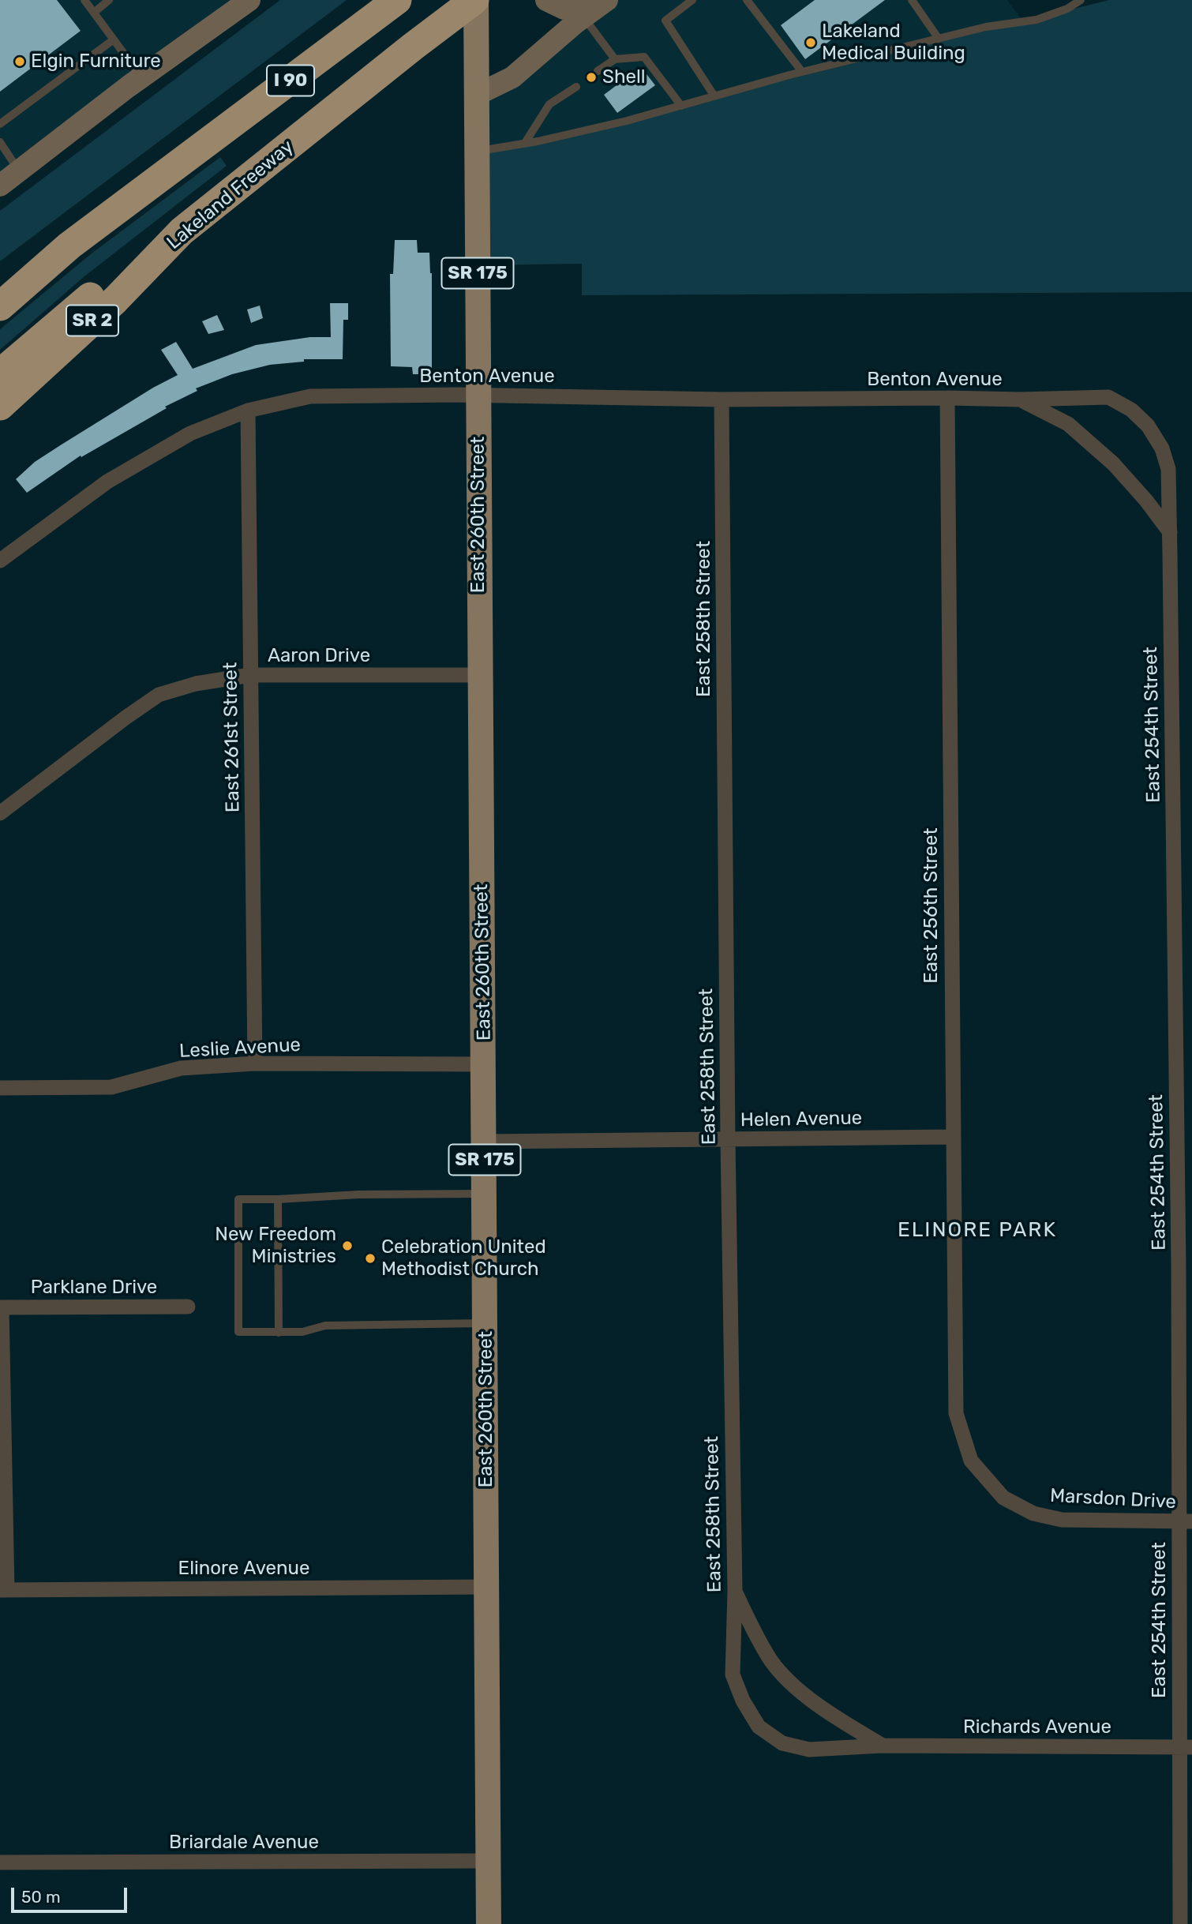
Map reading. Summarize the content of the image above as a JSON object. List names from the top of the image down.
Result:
{
  "streets": {
    "highway": ["I 90", "Lakeland Freeway", "SR 2"],
    "main road": ["SR 175", "East 260th Street"],
    "street": [
      "Benton Avenue",
      "East 258th Street",
      "Aaron Drive",
      "East 254th Street",
      "East 261st Street",
      "East 256th Street",
      "Leslie Avenue",
      "Helen Avenue",
      "Parklane Drive",
      "Marsdon Drive",
      "Elinore Avenue",
      "Richards Avenue",
      "Briardale Avenue"
    ]
  },
  "crossings": [
    ["I 90", "Lakeland Freeway"],
    ["Lakeland Freeway", "East 260th Street"],
    ["Benton Avenue", "East 260th Street"],
    ["Benton Avenue", "East 258th Street"],
    ["Benton Avenue", "East 254th Street"],
    ["Benton Avenue", "East 261st Street"],
    ["Benton Avenue", "East 256th Street"],
    ["East 260th Street", "Aaron Drive"],
    ["East 260th Street", "Leslie Avenue"],
    ["East 260th Street", "Helen Avenue"],
    ["East 260th Street", "Elinore Avenue"],
    ["East 260th Street", "Briardale Avenue"],
    ["East 258th Street", "Helen Avenue"],
    ["East 258th Street", "Richards Avenue"],
    ["Aaron Drive", "East 261st Street"],
    ["East 254th Street", "Marsdon Drive"],
    ["East 254th Street", "Richards Avenue"],
    ["East 261st Street", "Leslie Avenue"],
    ["East 256th Street", "Helen Avenue"],
    ["East 256th Street", "Marsdon Drive"]
  ],
  "districts": ["ELINORE PARK"],
  "places": [
    "Lakeland Medical Building",
    "Elgin Furniture",
    "Shell",
    "New Freedom Ministries",
    "Celebration United Methodist Church"
  ],
  "scale_bar": "50 m"
}
